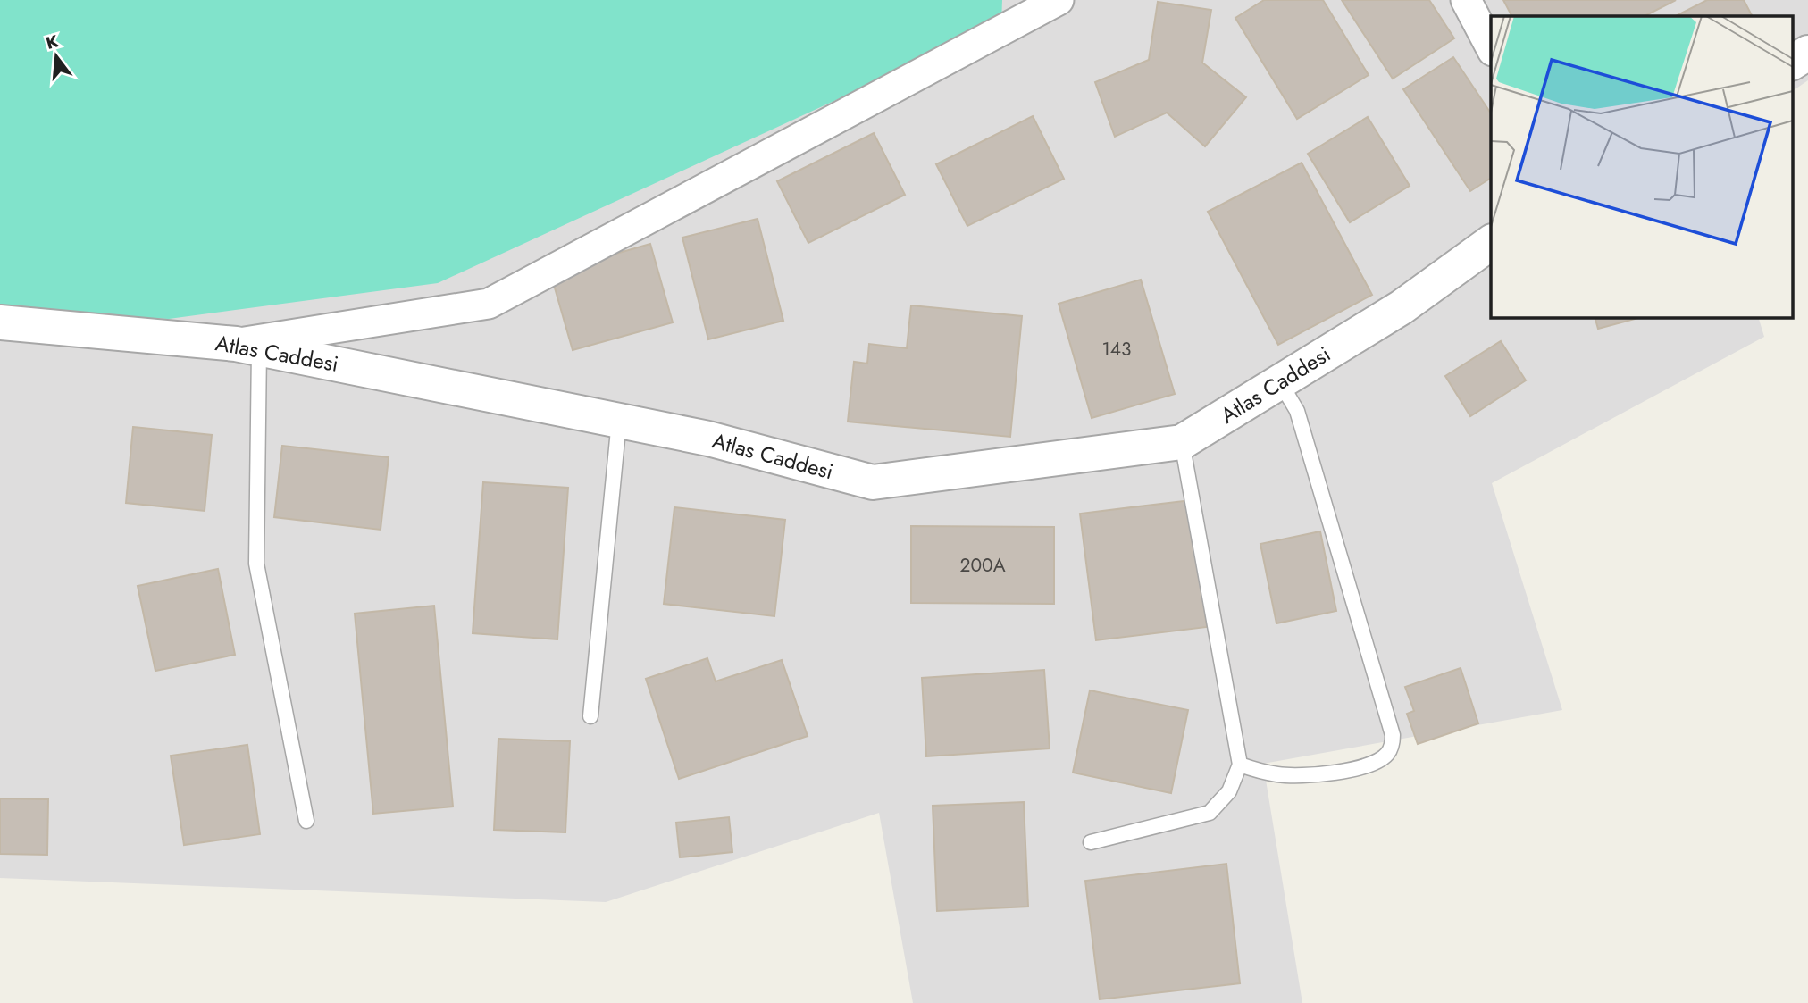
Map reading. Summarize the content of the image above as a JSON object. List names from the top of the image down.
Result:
{
  "streets": {
    "street": ["Atlas Caddesi"]
  },
  "house_numbers": ["143", "200A"],
  "north": "top"
}
